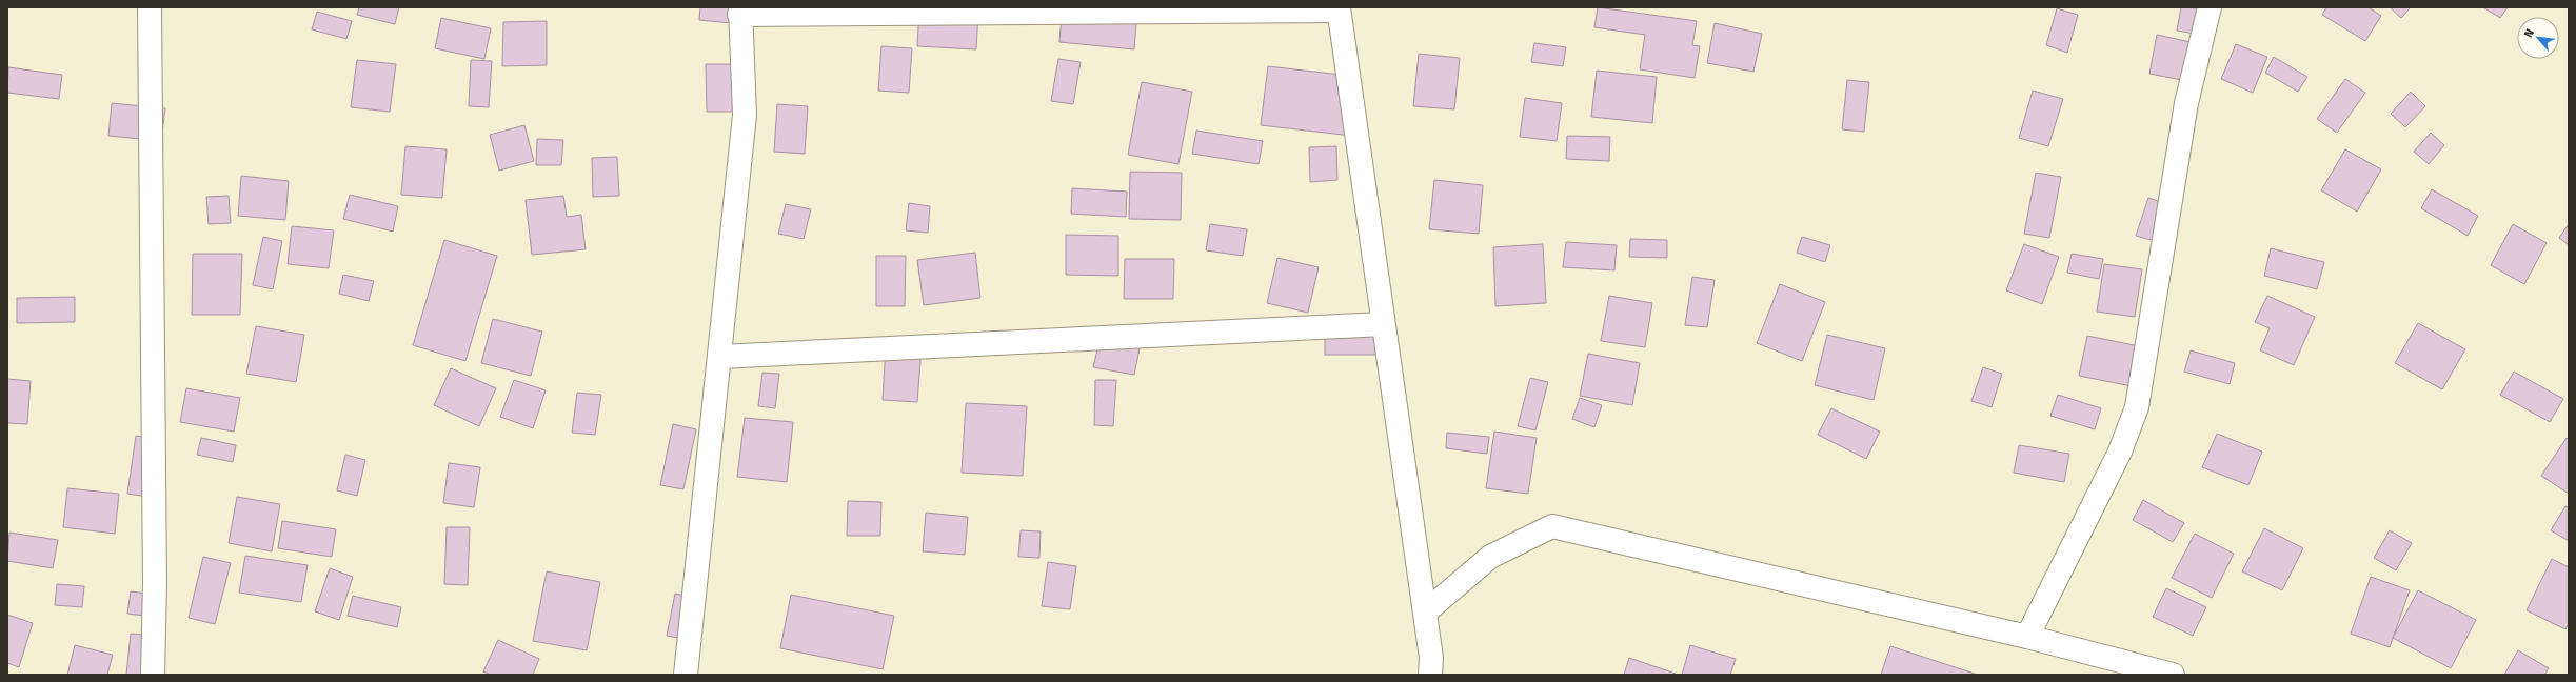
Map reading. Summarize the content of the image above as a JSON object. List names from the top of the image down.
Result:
{
  "north": "top left"
}
